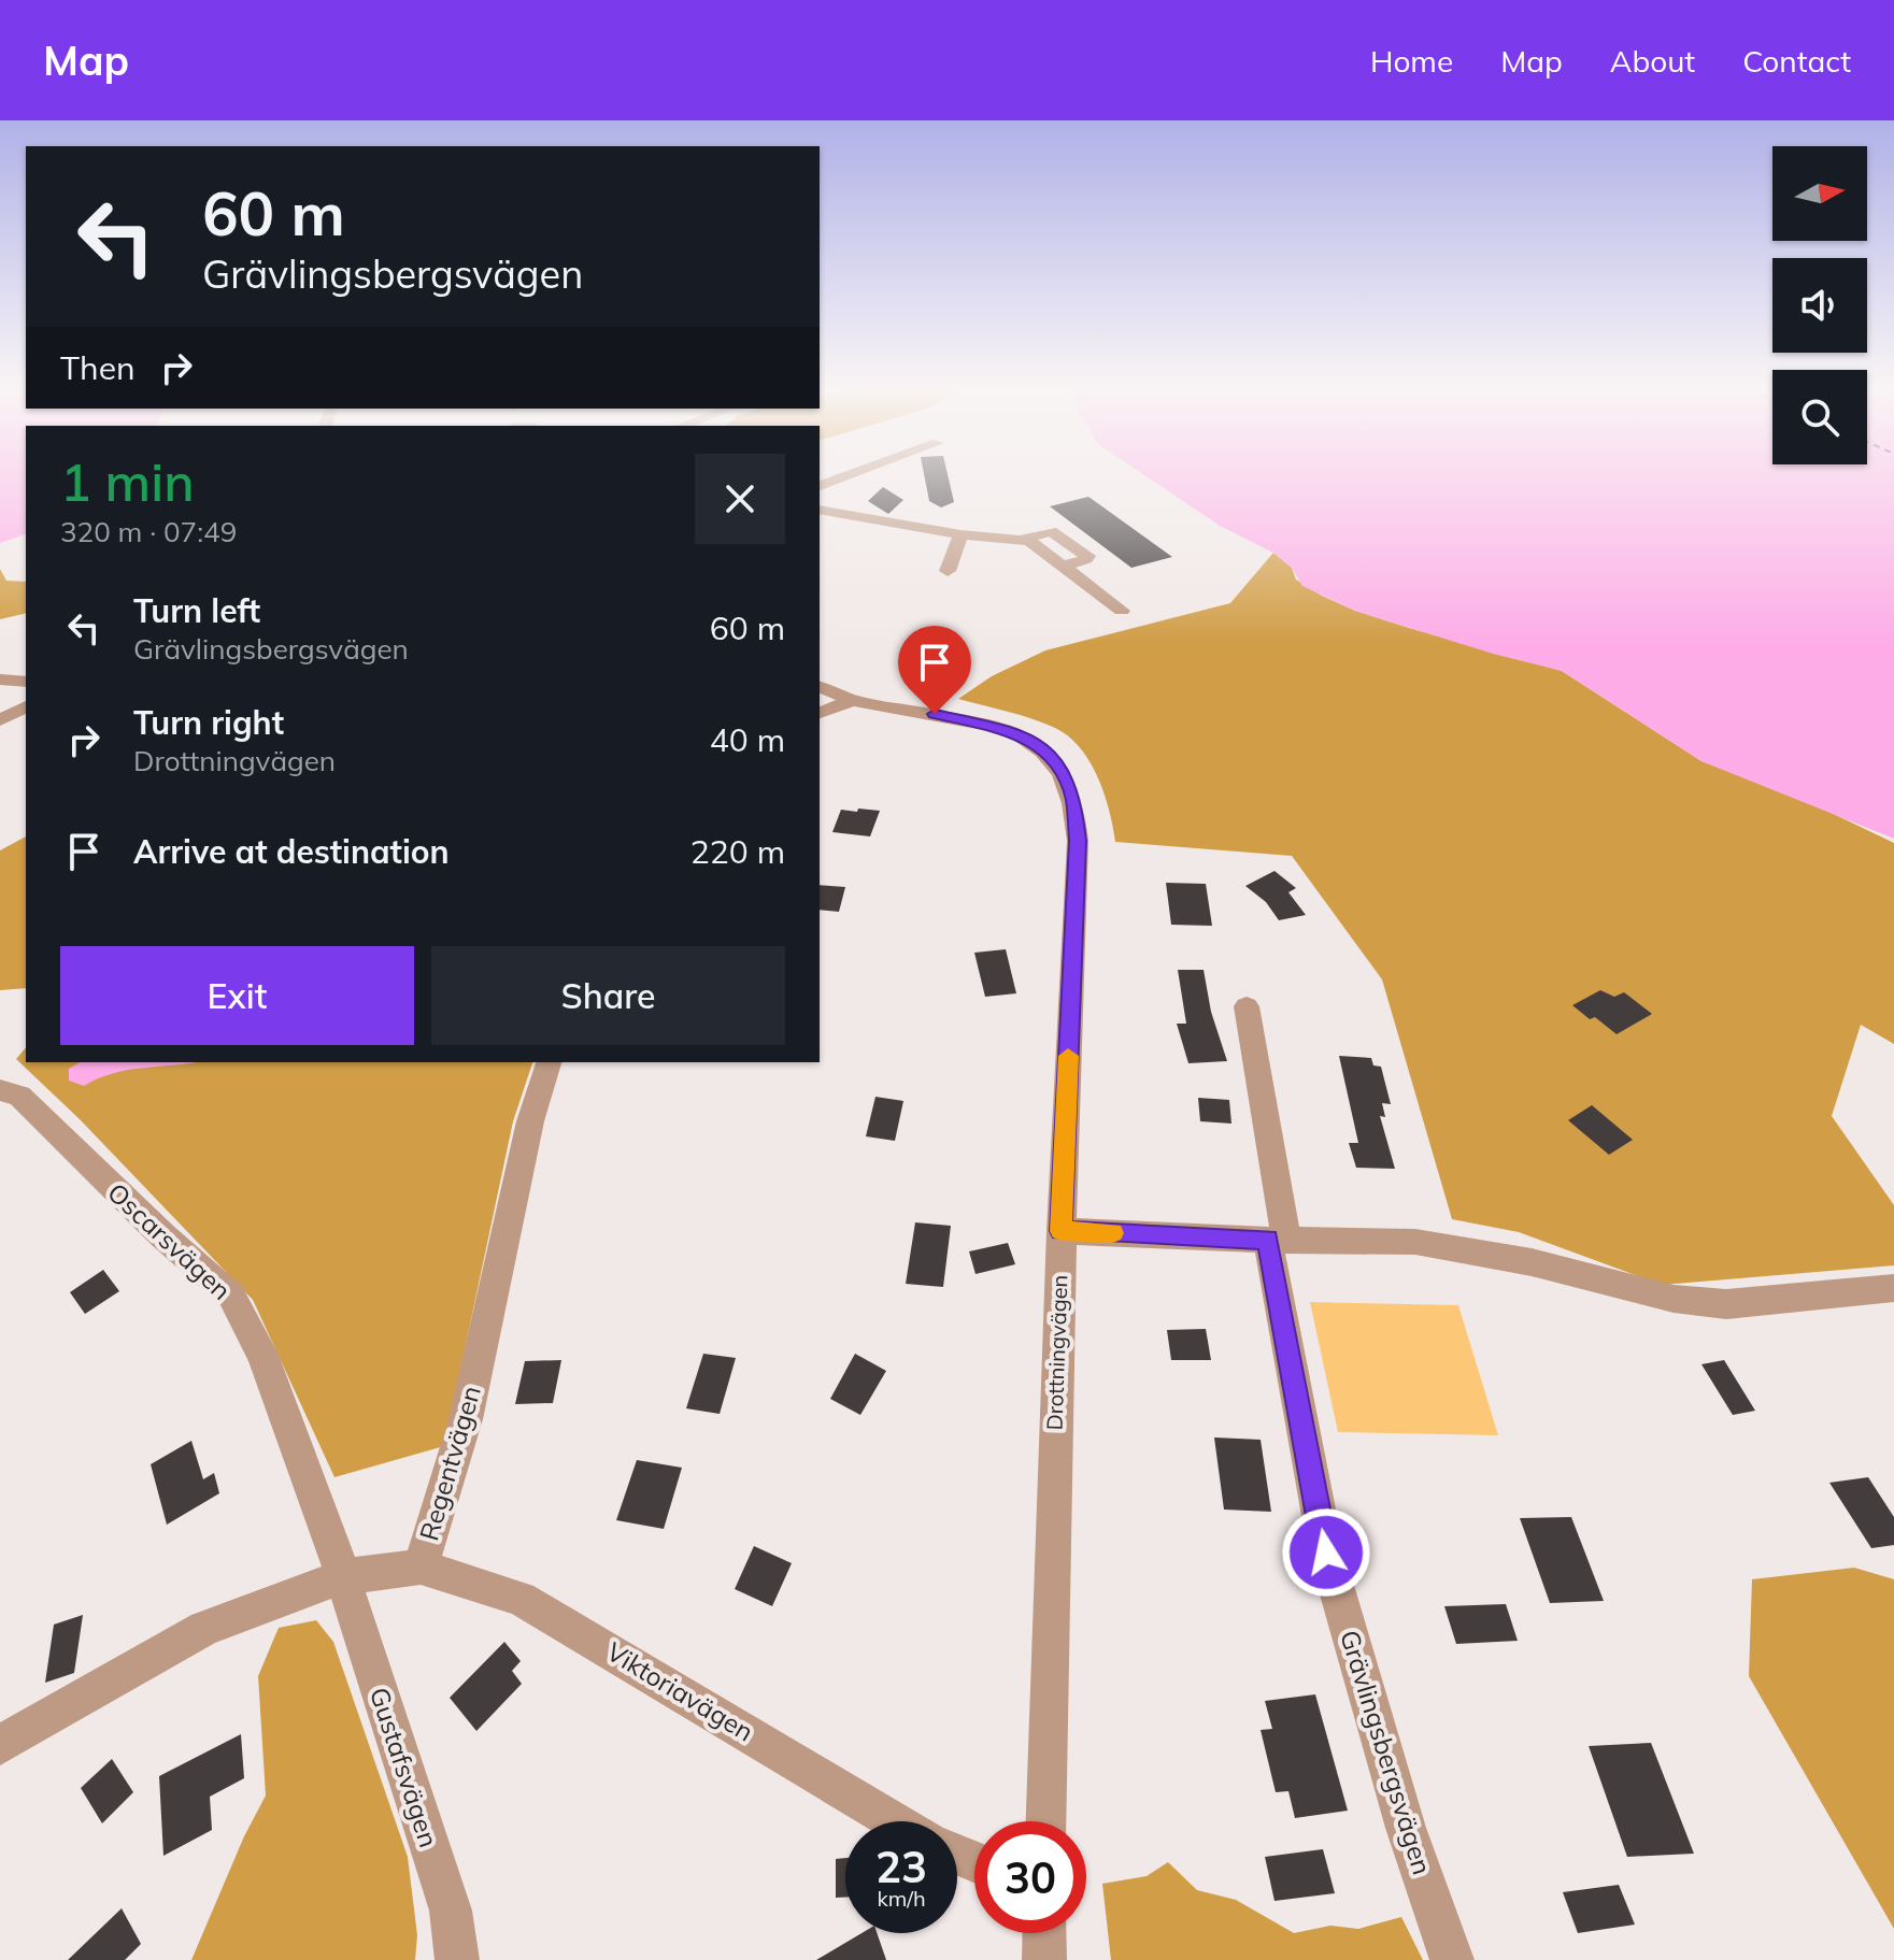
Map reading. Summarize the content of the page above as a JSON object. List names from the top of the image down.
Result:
{
  "streets": {
    "street": [
      "Oscarsvägen",
      "Drottningvägen",
      "Regentvägen",
      "Viktoriavägen",
      "Grävlingsbergsvägen",
      "Gustafsvägen"
    ]
  },
  "crossings": [
    ["Oscarsvägen", "Regentvägen"],
    ["Oscarsvägen", "Gustafsvägen"],
    ["Regentvägen", "Viktoriavägen"],
    ["Regentvägen", "Gustafsvägen"]
  ],
  "north": "right",
  "page": {
    "header": "Map",
    "nav": [
      "Home",
      "Map",
      "About",
      "Contact"
    ],
    "turn": ["60 m", "Grävlingsbergsvägen"],
    "then": "Then",
    "heading": ["1 min", "320 m · 07:49"],
    "list": [
      {
        "name": "Turn left",
        "note": "Grävlingsbergsvägen",
        "value": "60 m"
      },
      {
        "name": "Turn right",
        "note": "Drottningvägen",
        "value": "40 m"
      },
      {
        "name": "Arrive at destination",
        "value": "220 m"
      }
    ],
    "buttons": ["Exit", "Share"],
    "speed": "23 km/h",
    "limit": "30"
  }
}
